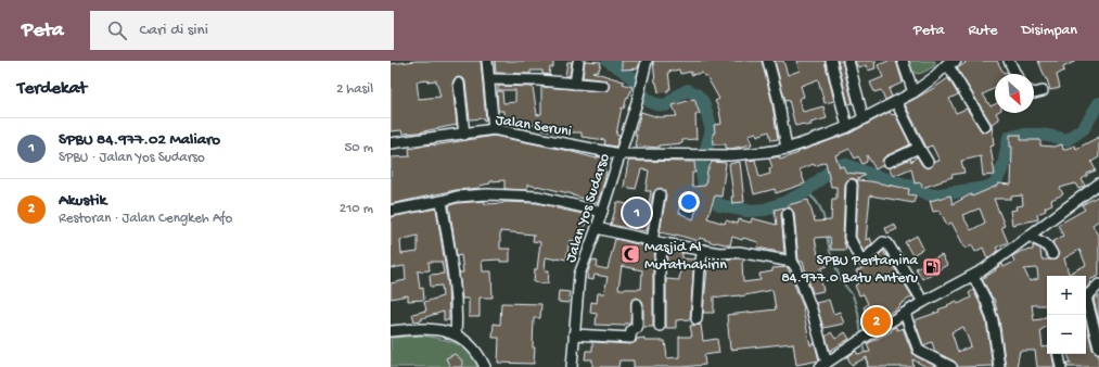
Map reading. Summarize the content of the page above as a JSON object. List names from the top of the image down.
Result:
{
  "streets": {
    "street": ["Jalan Seruni", "Jalan Yos Sudarso"]
  },
  "crossings": [
    ["Jalan Seruni", "Jalan Yos Sudarso"]
  ],
  "places": {
    "mosque": ["Masjid Al Mutathahirin"],
    "fuel station": ["SPBU Pertamina 84.977.0 Batu Anteru"]
  },
  "north": "bottom right",
  "page": {
    "header": "Peta",
    "search": "Cari di sini",
    "nav": ["Peta", "Rute", "Disimpan"],
    "heading": ["Terdekat", "2 hasil"],
    "list": [
      {
        "mark": "1",
        "name": "SPBU 84.977.02 Maliaro",
        "note": "SPBU · Jalan Yos Sudarso",
        "value": "50 m"
      },
      {
        "mark": "2",
        "name": "Akustik",
        "note": "Restoran · Jalan Cengkeh Afo",
        "value": "210 m"
      }
    ],
    "pins": ["1", "2"],
    "map_buttons": ["+", "−"]
  }
}
